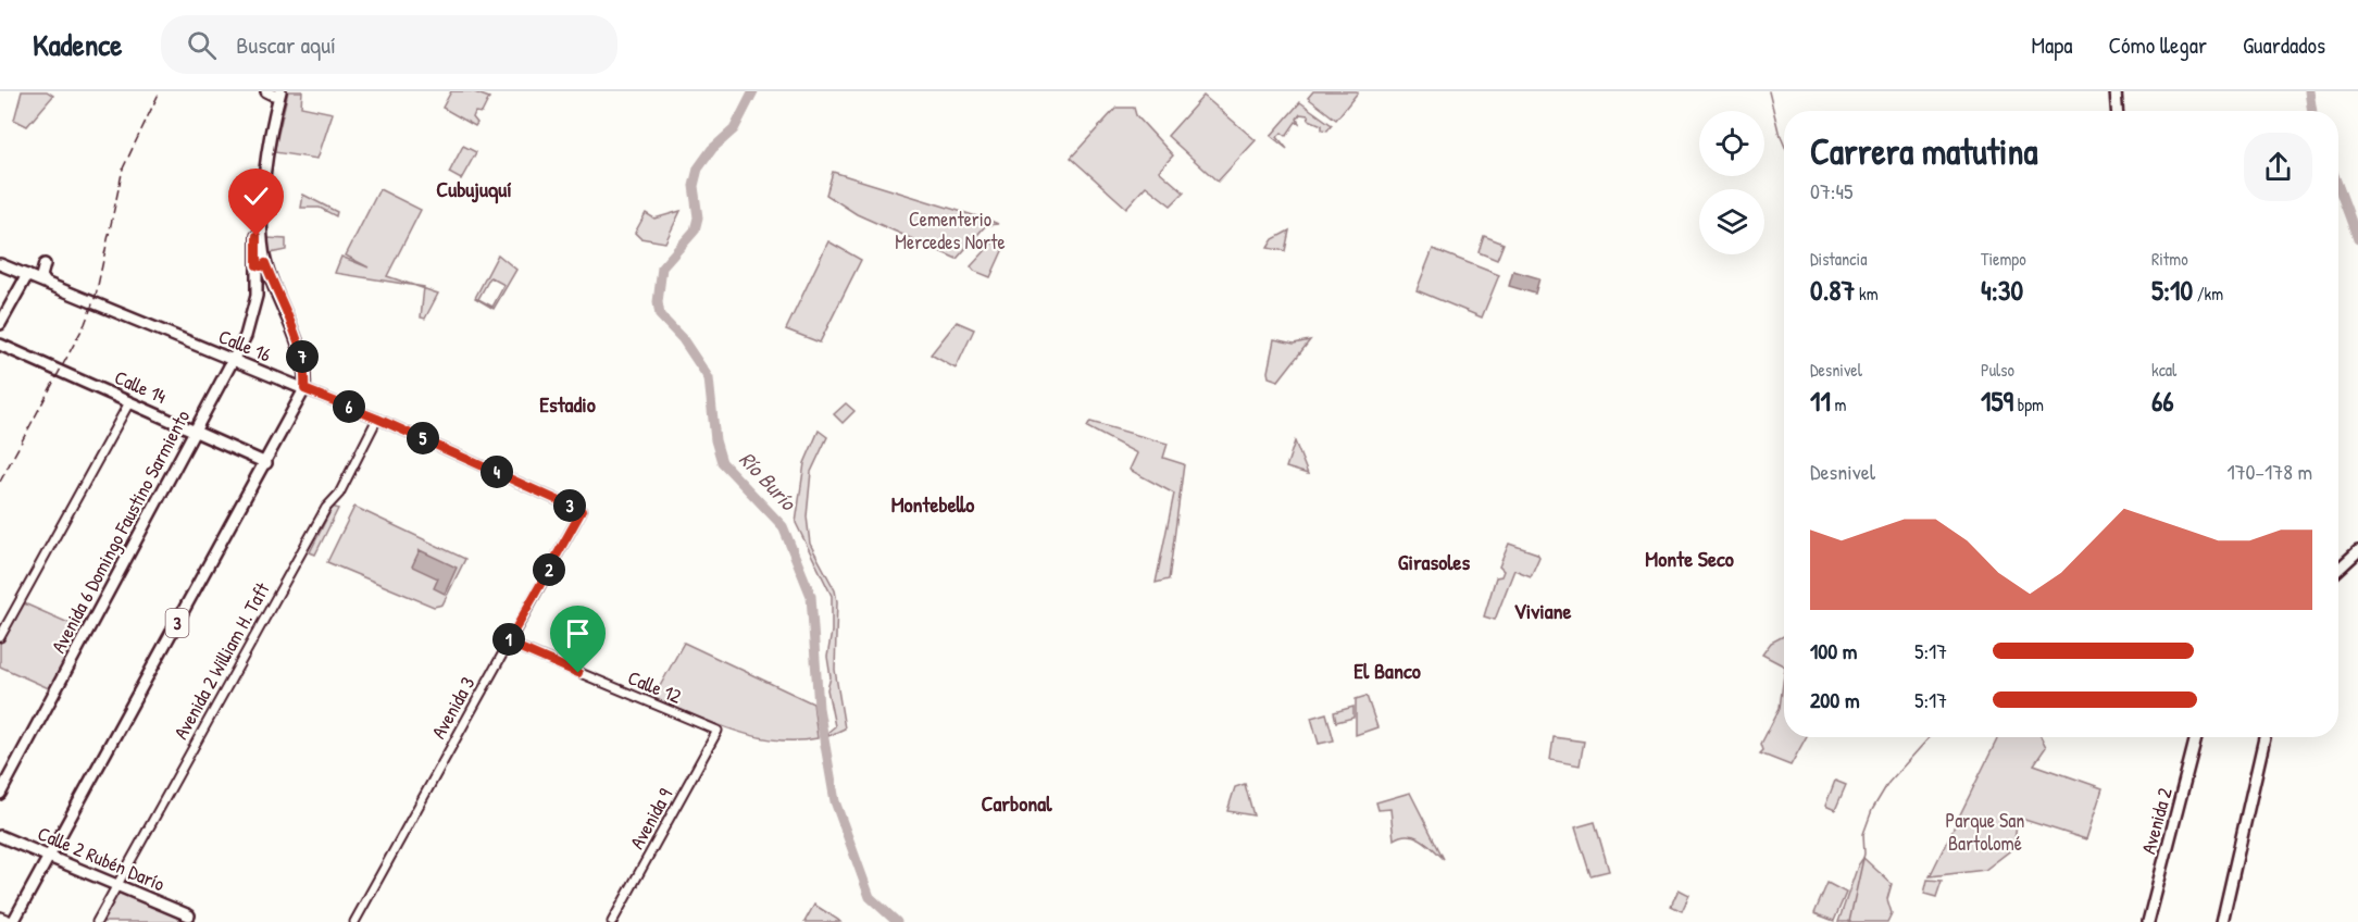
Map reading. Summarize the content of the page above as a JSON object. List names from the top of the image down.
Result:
{
  "streets": {
    "main road": [
      "Calle 16",
      "Calle 14",
      "Avenida 6 Domingo Faustino Sarmiento",
      "3",
      "Avenida 2",
      "Calle 2 Rubén Darío"
    ],
    "street": [
      "Avenida 2 William H. Taft",
      "Calle 12",
      "Avenida 3",
      "Avenida 9"
    ]
  },
  "crossings": [
    ["Calle 16", "Avenida 6 Domingo Faustino Sarmiento"],
    ["Calle 16", "3"],
    ["Calle 16", "Avenida 2 William H. Taft"],
    ["Calle 16", "Avenida 3"],
    ["Calle 14", "Avenida 6 Domingo Faustino Sarmiento"],
    ["Calle 14", "3"],
    ["3", "Calle 2 Rubén Darío"],
    ["Avenida 2 William H. Taft", "Calle 2 Rubén Darío"],
    ["Calle 12", "Avenida 3"],
    ["Calle 12", "Avenida 9"]
  ],
  "districts": [
    "Cubujuquí",
    "Estadio",
    "Montebello",
    "Monte Seco",
    "Girasoles",
    "Viviane",
    "El Banco",
    "Carbonal"
  ],
  "water": ["Río Burío"],
  "parks": ["Cementerio Mercedes Norte", "Parque San Bartolomé"],
  "page": {
    "header": "Kadence",
    "search": "Buscar aquí",
    "nav": ["Mapa", "Cómo llegar", "Guardados"],
    "heading": ["Carrera matutina", "07:45"],
    "stats": [
      ["Distancia", "0.87 km"],
      ["Tiempo", "4:30"],
      ["Ritmo", "5:10 /km"],
      ["Desnivel", "11 m"],
      ["Pulso", "159 bpm"],
      ["kcal", "66"]
    ],
    "pins": [
      "7",
      "6",
      "5",
      "4",
      "3",
      "2",
      "1"
    ],
    "chart": ["Desnivel", "170–178 m"],
    "list": [
      {
        "name": "100 m",
        "note": "5:17"
      },
      {
        "name": "200 m",
        "note": "5:17"
      }
    ]
  }
}
